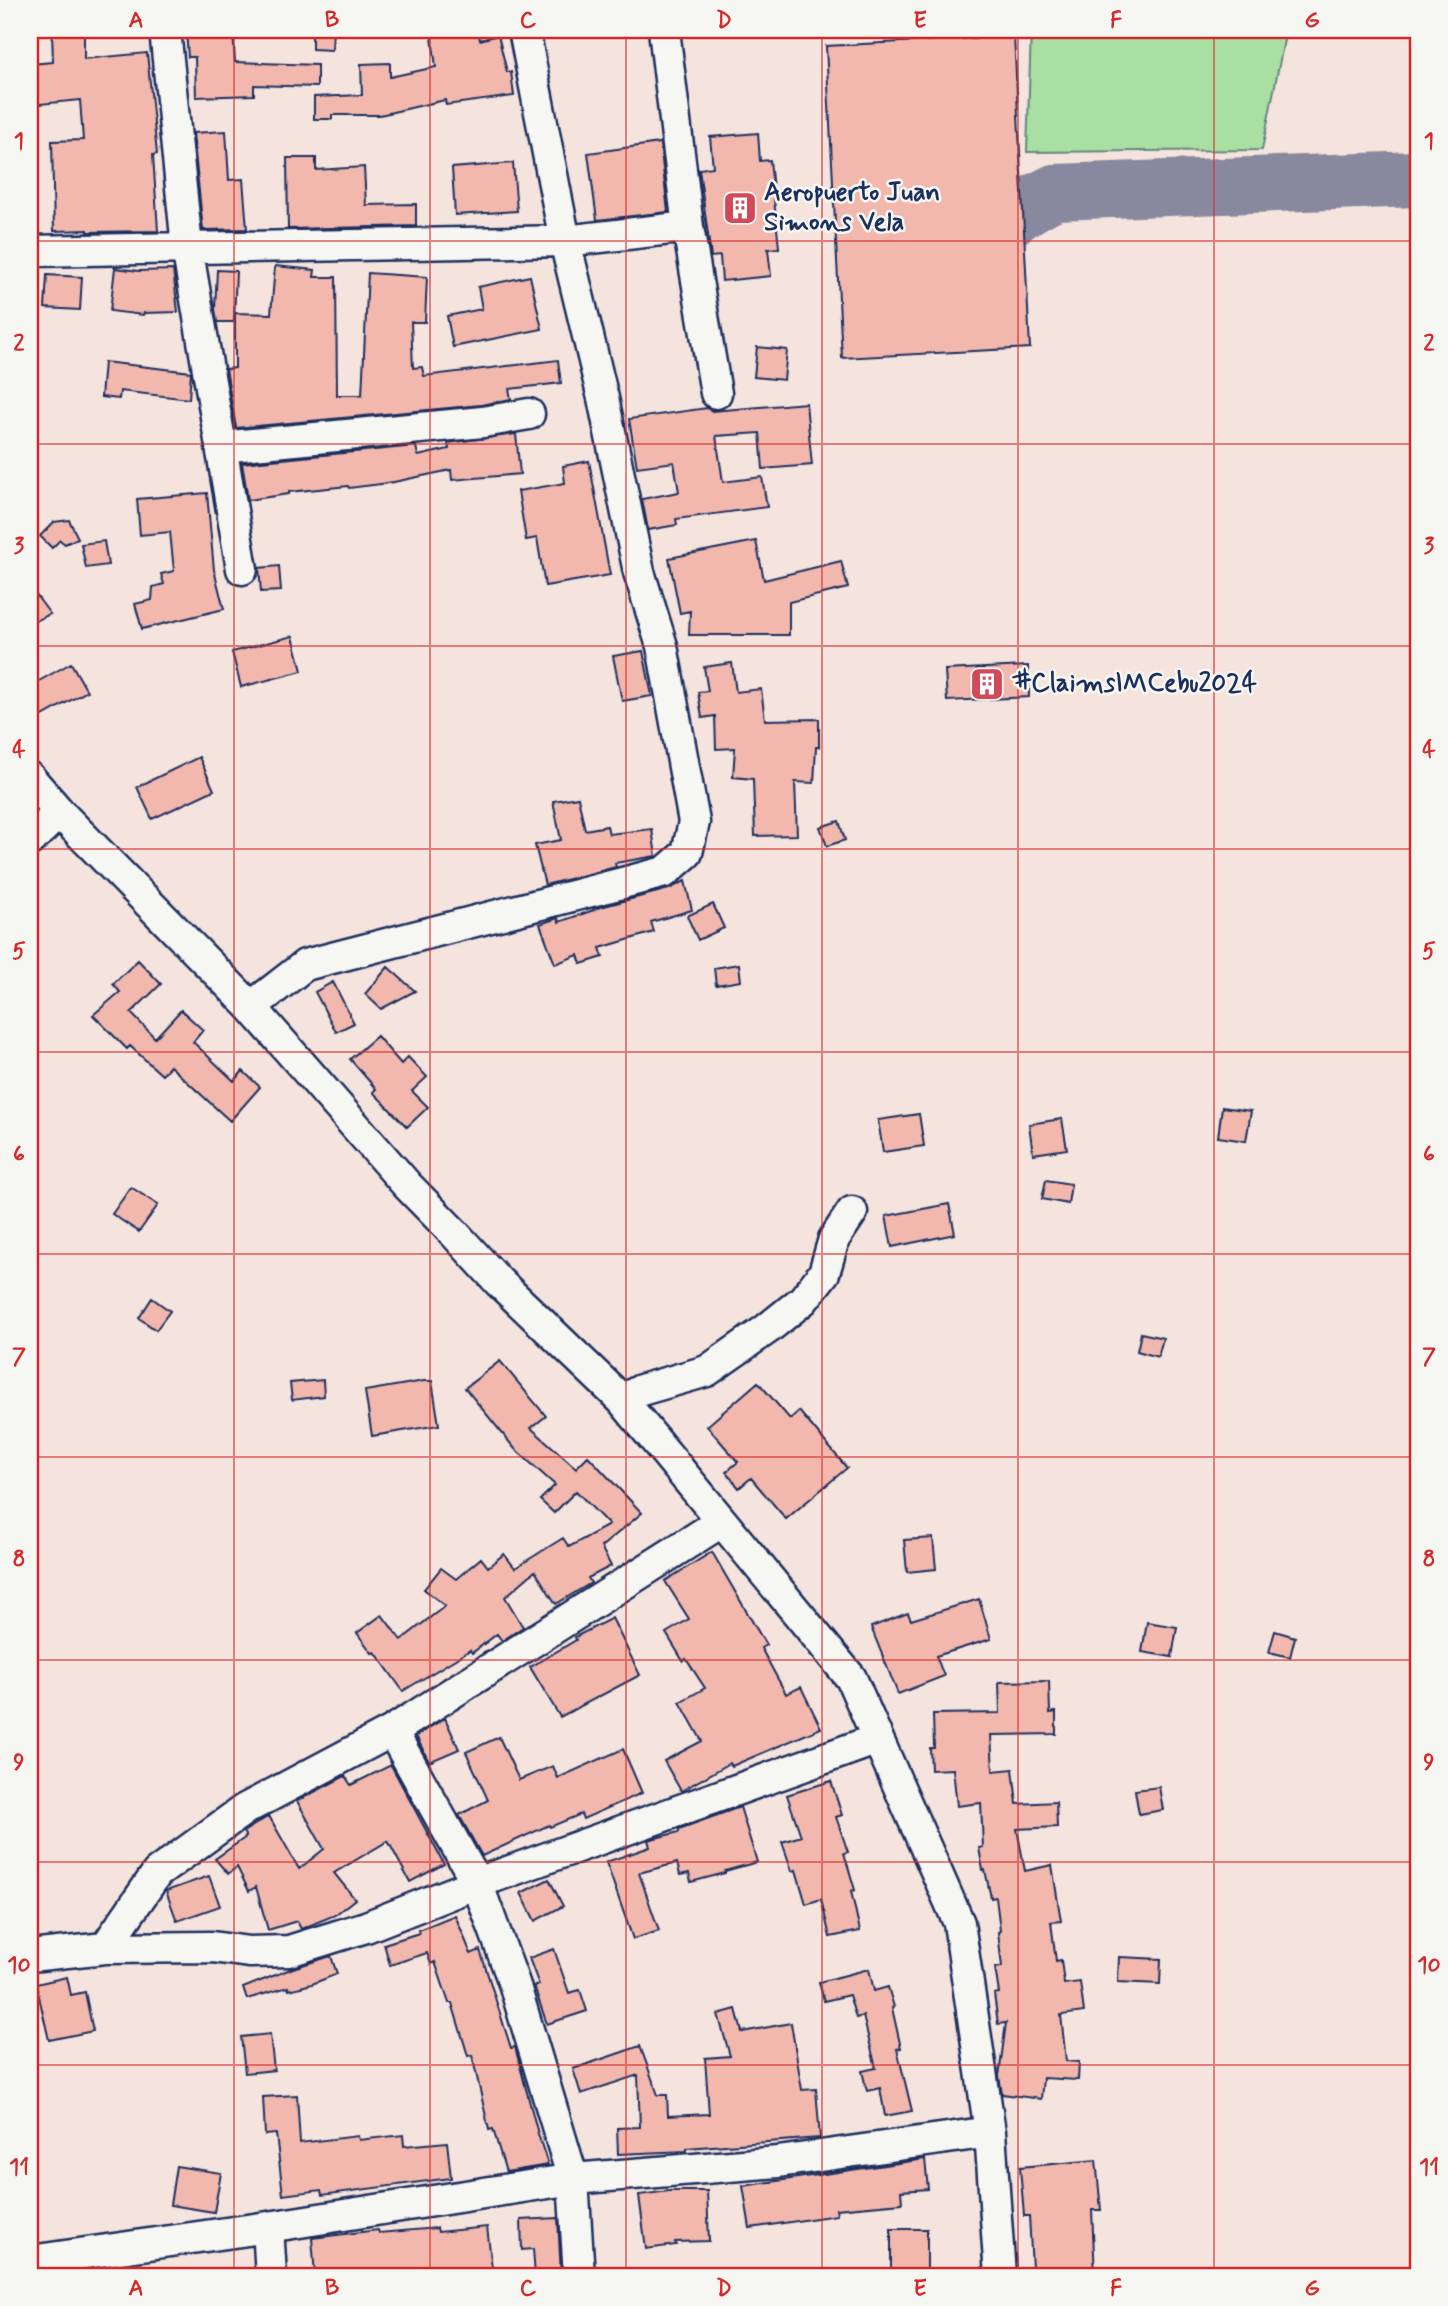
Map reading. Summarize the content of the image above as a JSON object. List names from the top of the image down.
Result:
{
  "places": {
    "building": ["Aeropuerto Juan Simons Vela", "#ClaimsIMCebu2024"]
  },
  "grid": {
    "columns": [
      "A",
      "B",
      "C",
      "D",
      "E",
      "F",
      "G"
    ],
    "rows": [
      "1",
      "2",
      "3",
      "4",
      "5",
      "6",
      "7",
      "8",
      "9",
      "10",
      "11"
    ]
  }
}
